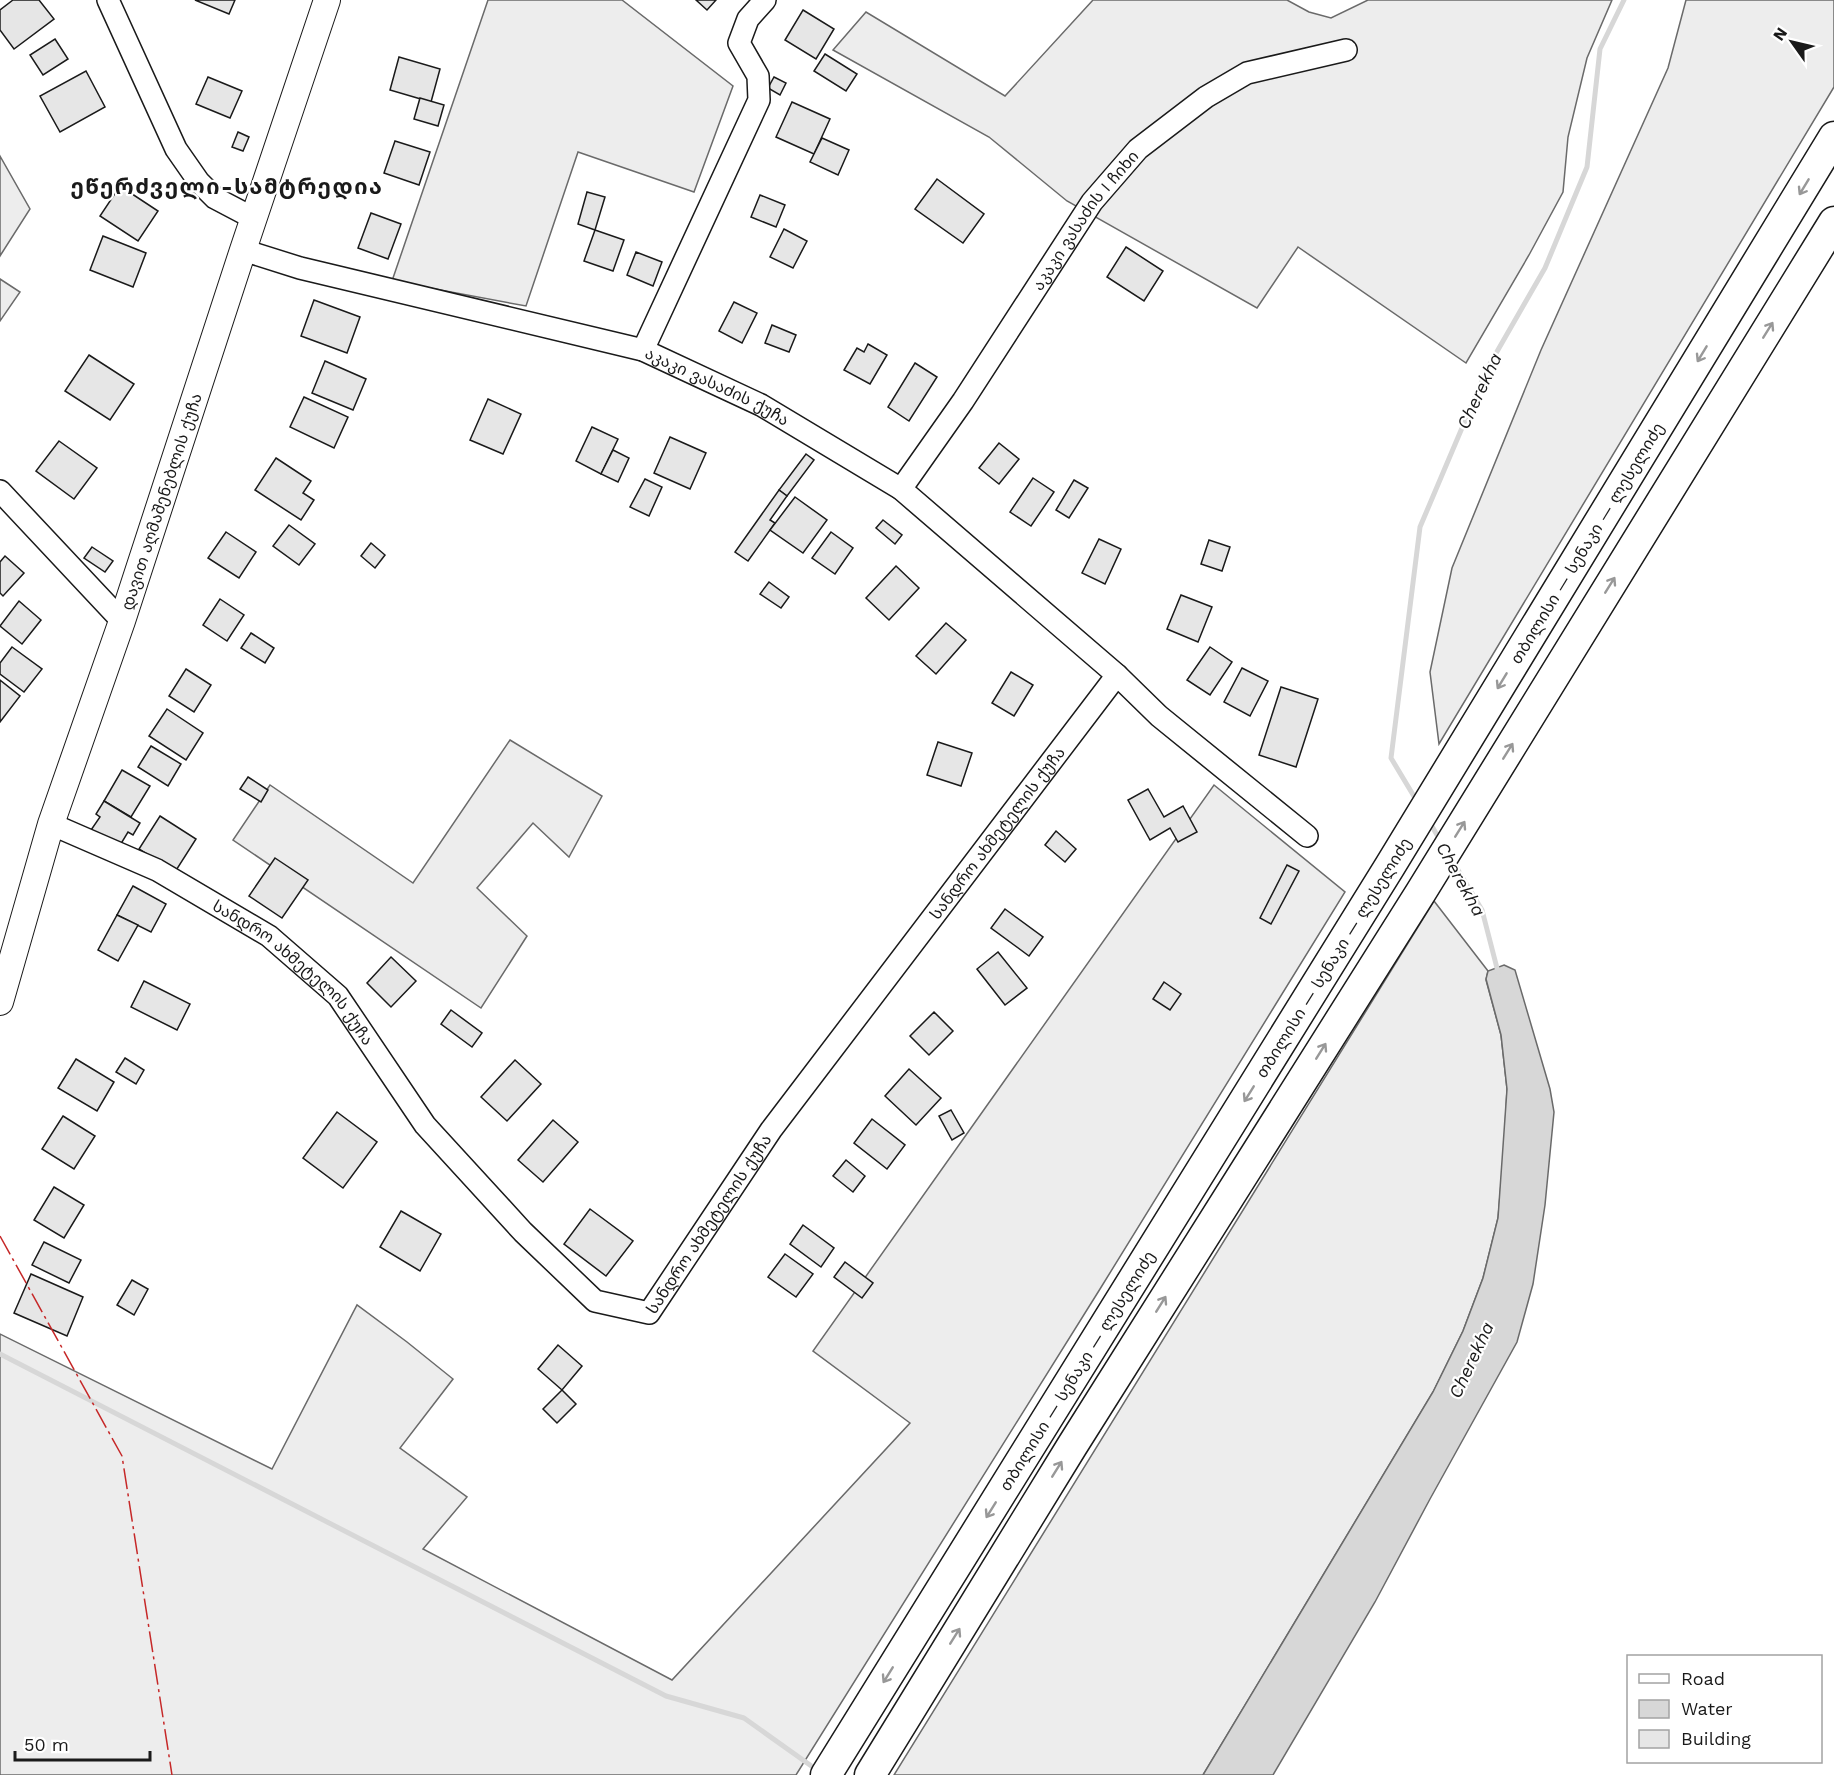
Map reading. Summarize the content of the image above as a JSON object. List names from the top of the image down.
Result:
{
  "streets": {
    "highway": ["თბილისი — სენაკი — ლესელიძე"],
    "main road": ["დავით აღმაშენებლის ქუჩა"],
    "street": ["აკაკი ვასაძის I ჩიხი", "აკაკი ვასაძის ქუჩა", "სანდრო ახმეტელის ქუჩა"]
  },
  "crossings": [
    ["აკაკი ვასაძის I ჩიხი", "აკაკი ვასაძის ქუჩა"],
    ["აკაკი ვასაძის ქუჩა", "დავით აღმაშენებლის ქუჩა"],
    ["აკაკი ვასაძის ქუჩა", "სანდრო ახმეტელის ქუჩა"],
    ["დავით აღმაშენებლის ქუჩა", "სანდრო ახმეტელის ქუჩა"]
  ],
  "districts": ["ეწერძველი-სამტრედია"],
  "water": ["Cherekha"],
  "legend": ["Road", "Water", "Building"],
  "scale_bar": "50 m",
  "north": "top left"
}
